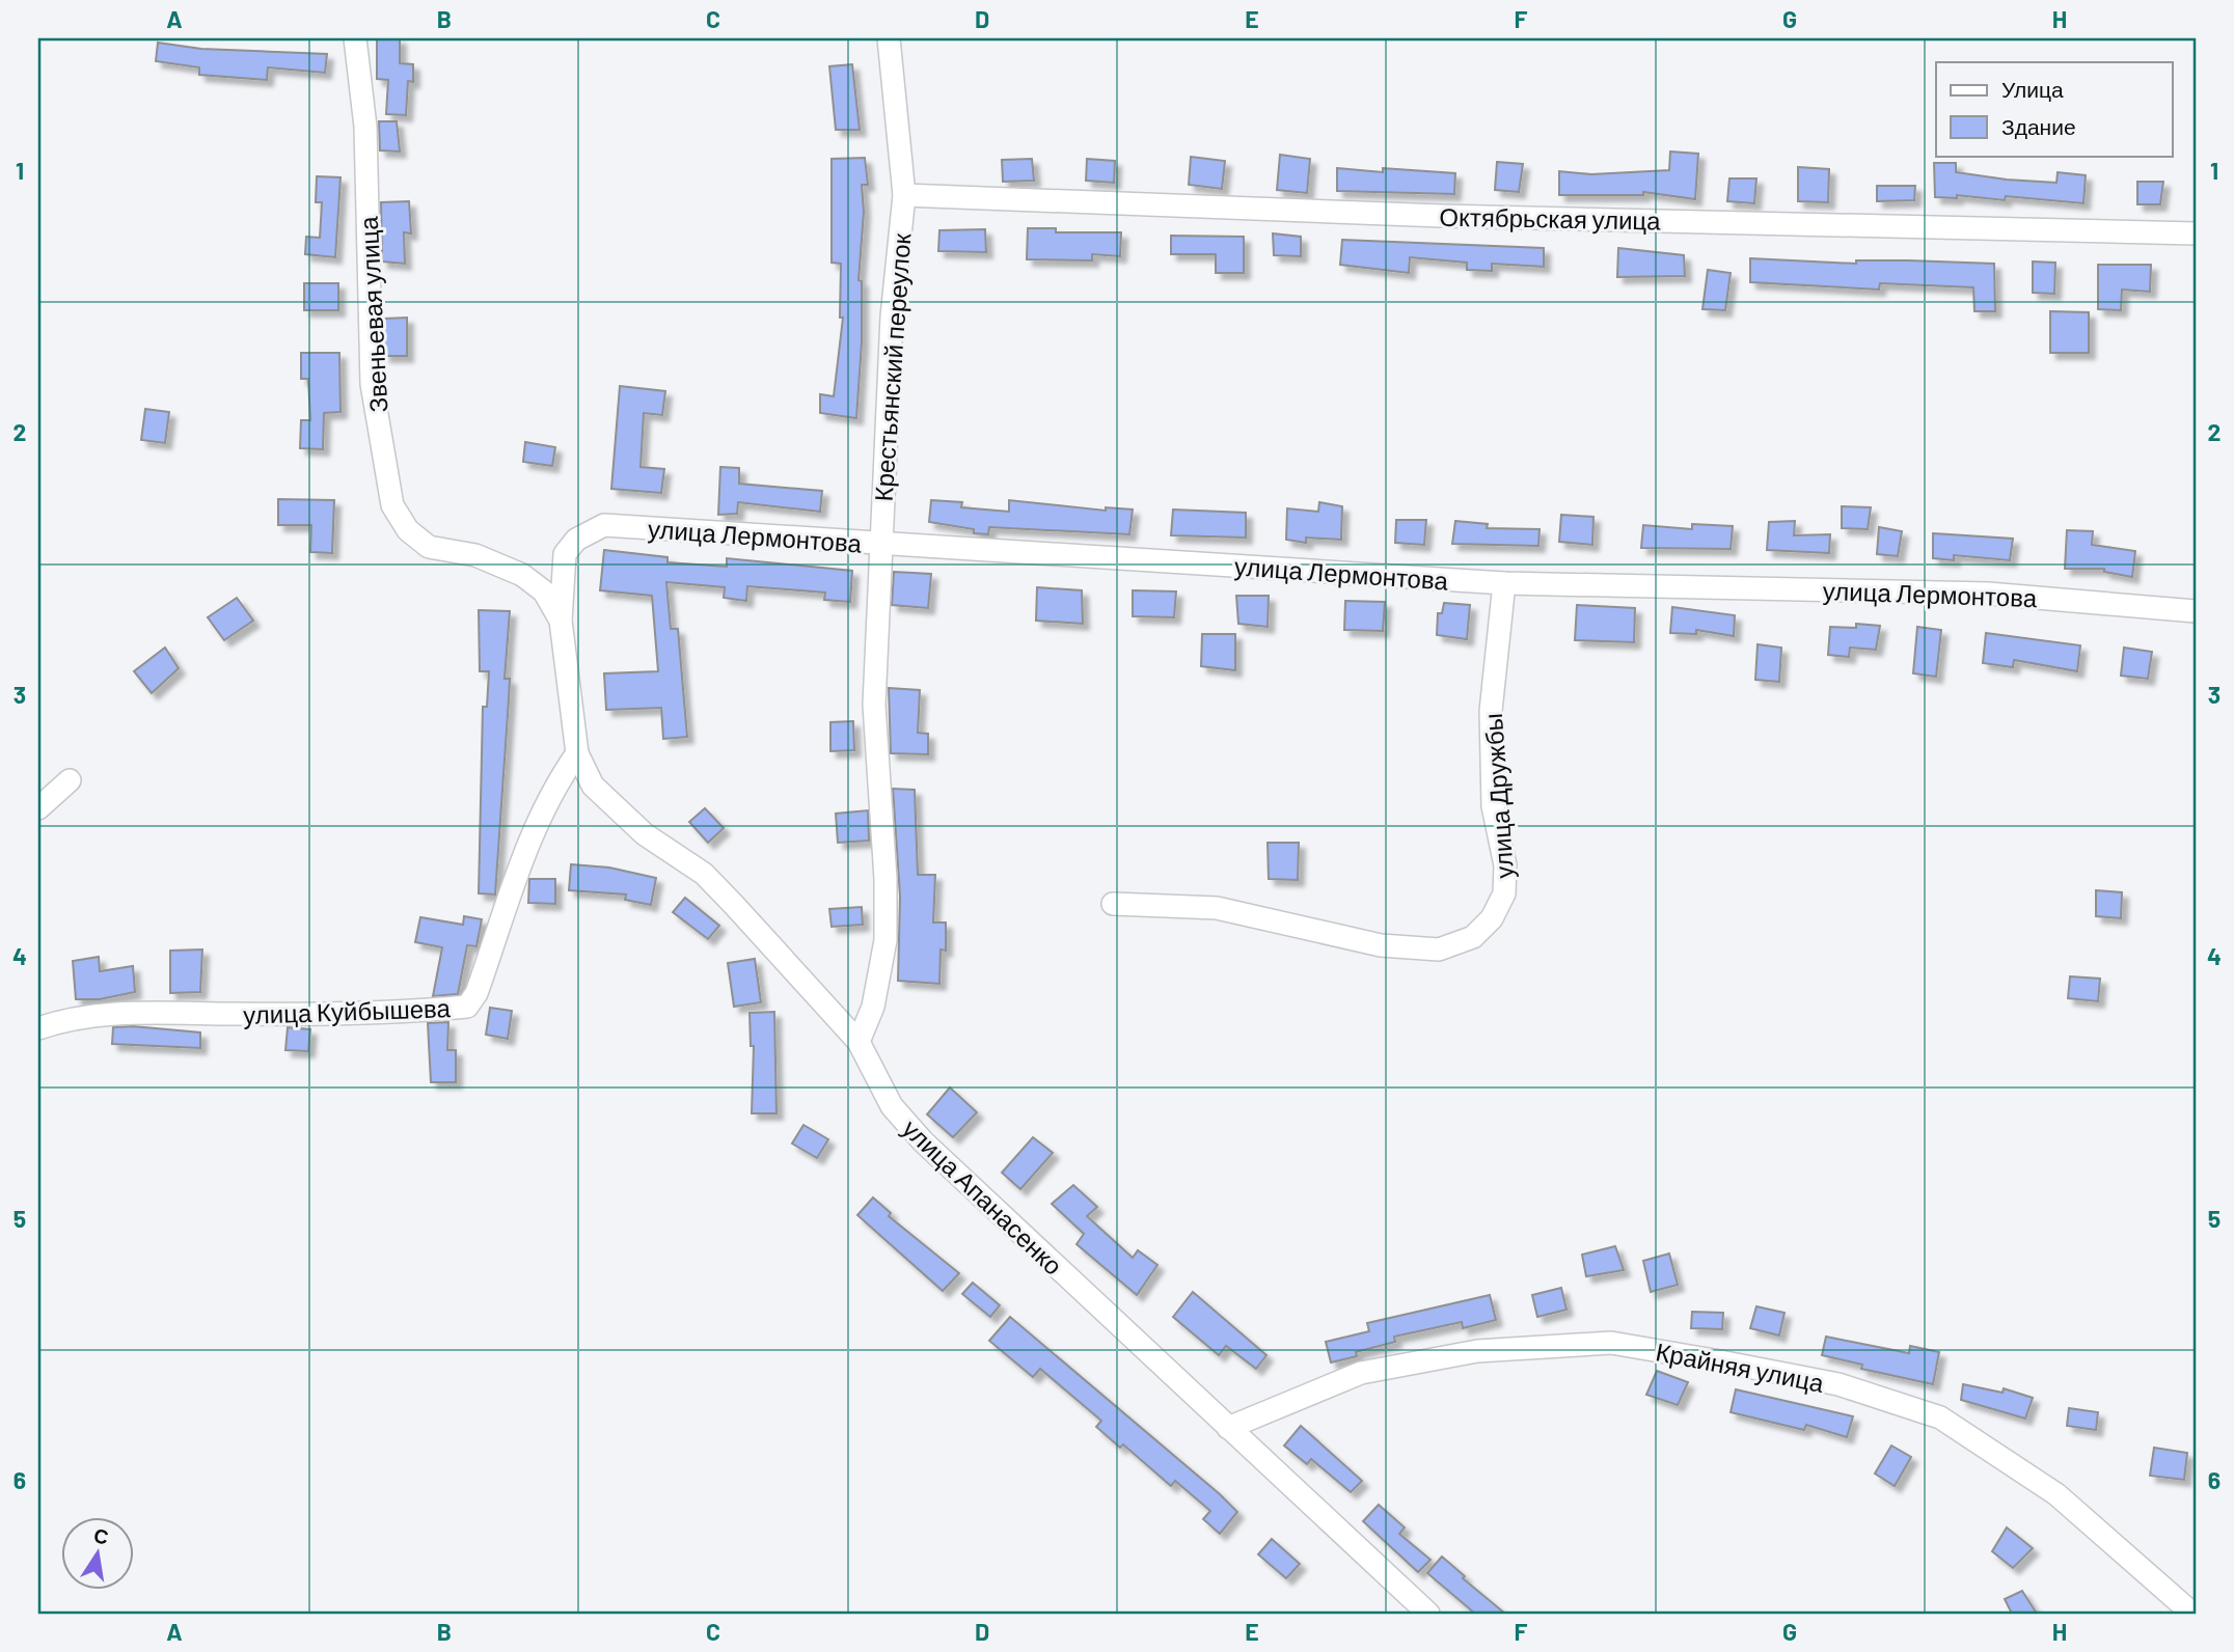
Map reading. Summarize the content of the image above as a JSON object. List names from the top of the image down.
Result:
{
  "streets": {
    "street": [
      "Октябрьская улица",
      "Звеньевая улица",
      "Крестьянский переулок",
      "улица Лермонтова",
      "улица Дружбы",
      "улица Куйбышева",
      "улица Апанасенко",
      "Крайняя улица"
    ]
  },
  "crossings": [
    ["Октябрьская улица", "Крестьянский переулок"],
    ["Звеньевая улица", "улица Лермонтова"],
    ["Звеньевая улица", "улица Апанасенко"],
    ["Крестьянский переулок", "улица Лермонтова"],
    ["Крестьянский переулок", "улица Апанасенко"],
    ["улица Лермонтова", "улица Дружбы"],
    ["улица Лермонтова", "улица Апанасенко"],
    ["улица Куйбышева", "улица Апанасенко"],
    ["улица Апанасенко", "Крайняя улица"]
  ],
  "legend": ["Улица", "Здание"],
  "north": "top",
  "grid": {
    "columns": [
      "A",
      "B",
      "C",
      "D",
      "E",
      "F",
      "G",
      "H"
    ],
    "rows": [
      "1",
      "2",
      "3",
      "4",
      "5",
      "6"
    ]
  }
}
